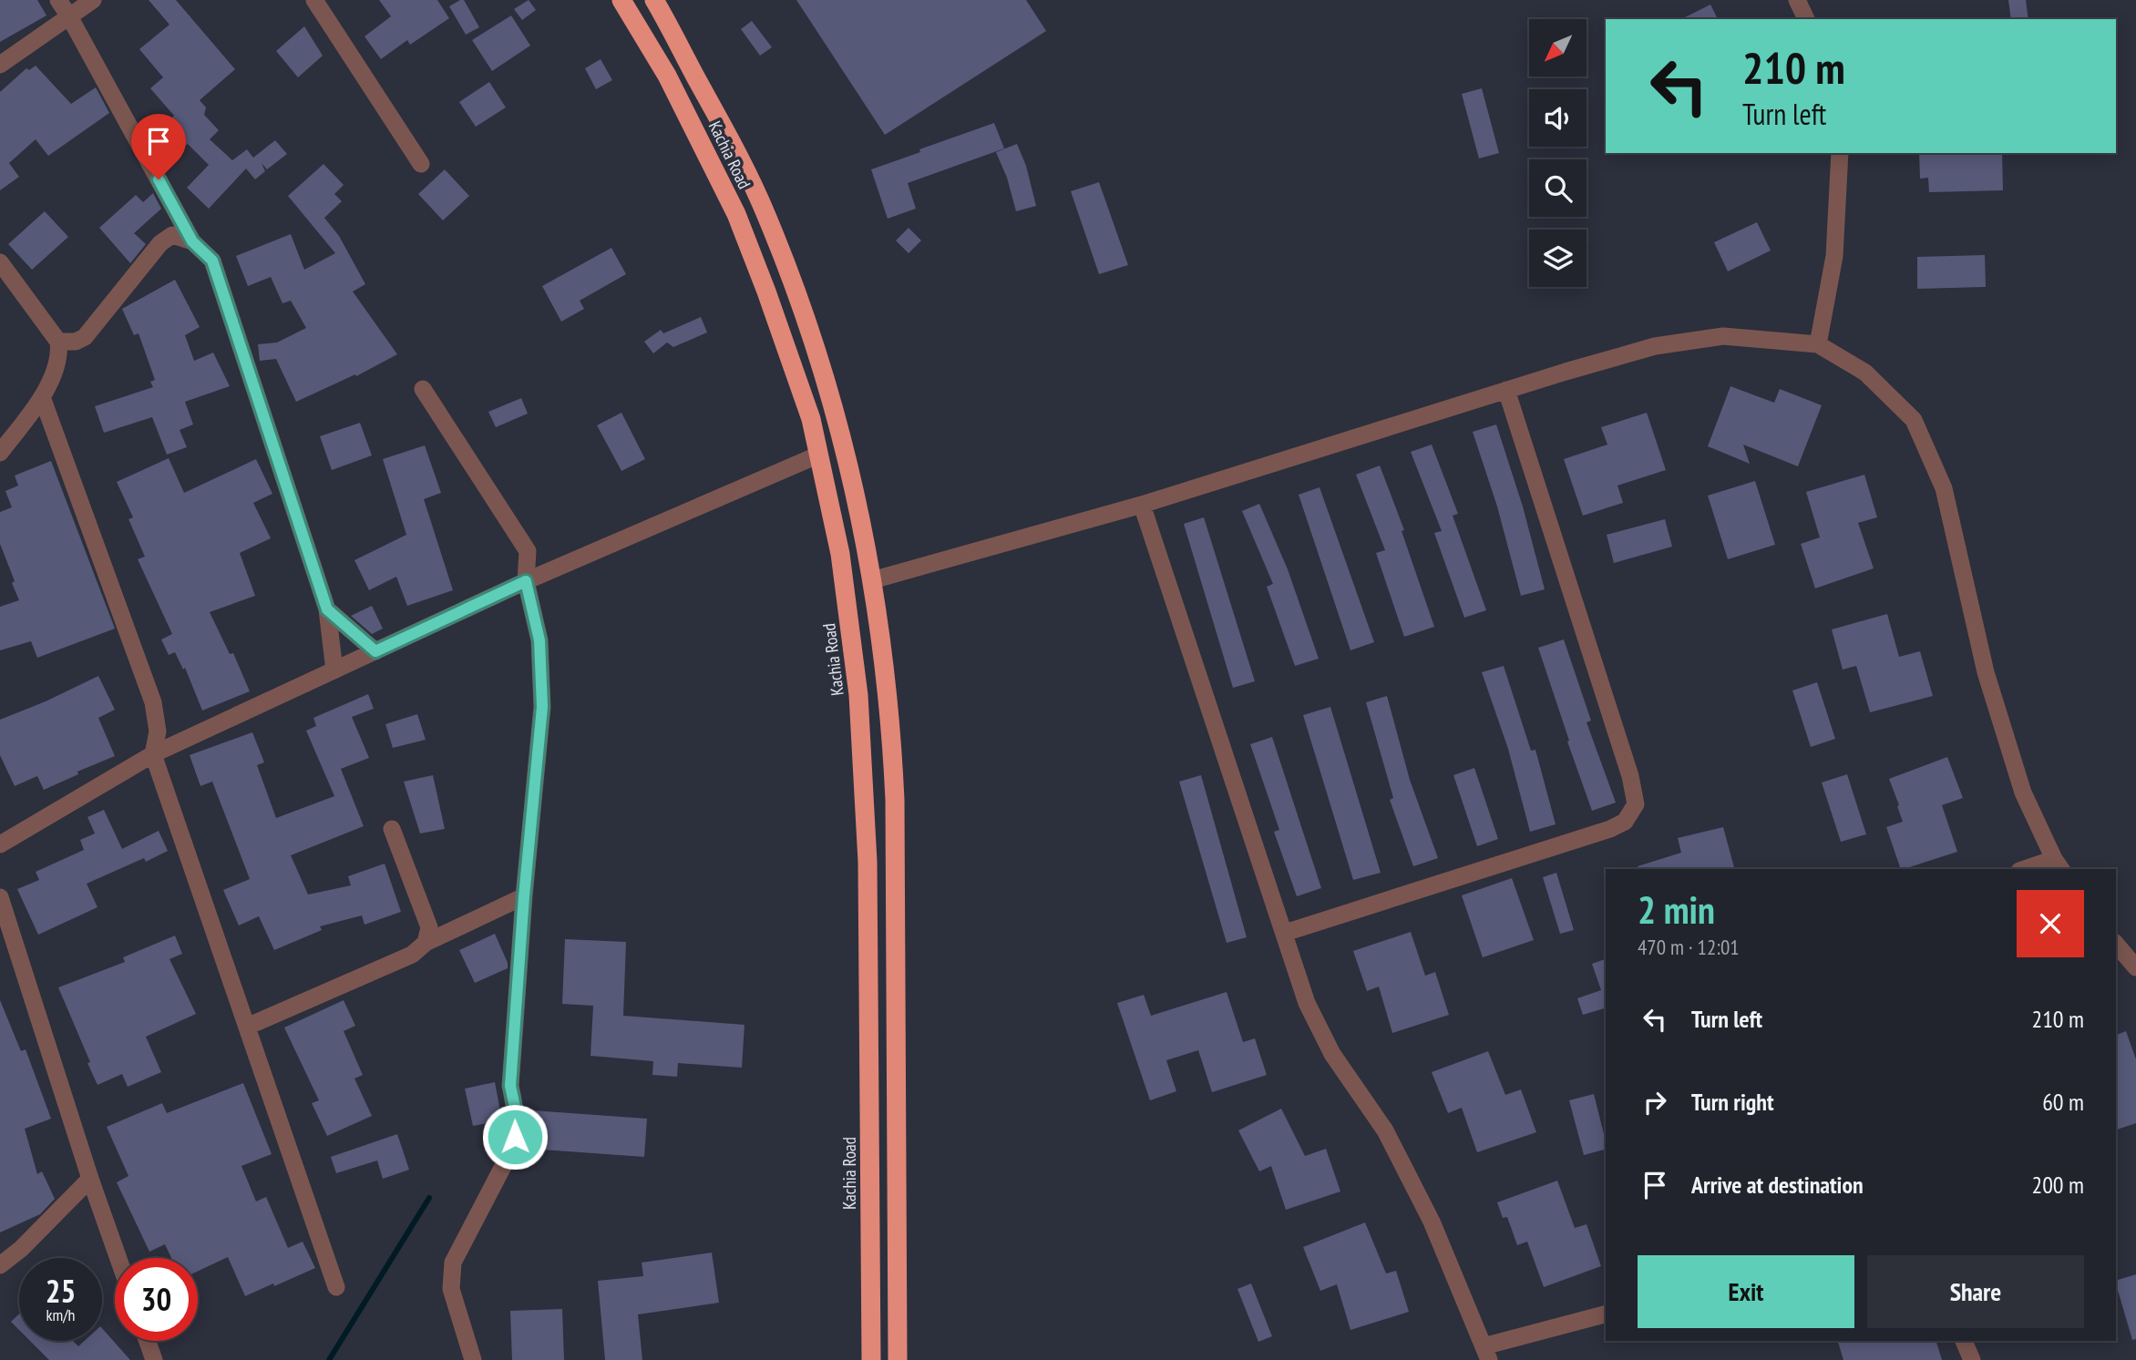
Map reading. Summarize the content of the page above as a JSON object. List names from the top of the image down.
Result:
{
  "streets": {
    "highway": ["Kachia Road"]
  },
  "north": "bottom left",
  "page": {
    "turn": ["210 m", "Turn left"],
    "heading": ["2 min", "470 m · 12:01"],
    "list": [
      {
        "name": "Turn left",
        "value": "210 m"
      },
      {
        "name": "Turn right",
        "value": "60 m"
      },
      {
        "name": "Arrive at destination",
        "value": "200 m"
      }
    ],
    "buttons": ["Exit", "Share"],
    "speed": "25 km/h",
    "limit": "30"
  }
}
